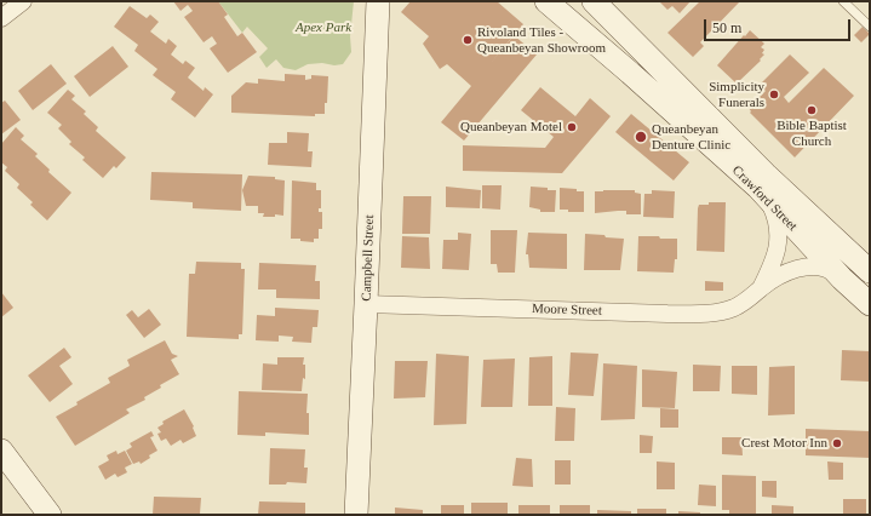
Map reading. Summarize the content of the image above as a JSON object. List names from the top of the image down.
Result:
{
  "streets": {
    "main road": ["Crawford Street", "Campbell Street"],
    "street": ["Moore Street"]
  },
  "crossings": [
    ["Crawford Street", "Moore Street"],
    ["Campbell Street", "Moore Street"]
  ],
  "parks": ["Apex Park"],
  "places": [
    "Rivoland Tiles - Queanbeyan Showroom",
    "Simplicity Funerals",
    "Bible Baptist Church",
    "Queanbeyan Motel",
    "Queanbeyan Denture Clinic",
    "Crest Motor Inn"
  ],
  "scale_bar": "50 m"
}
